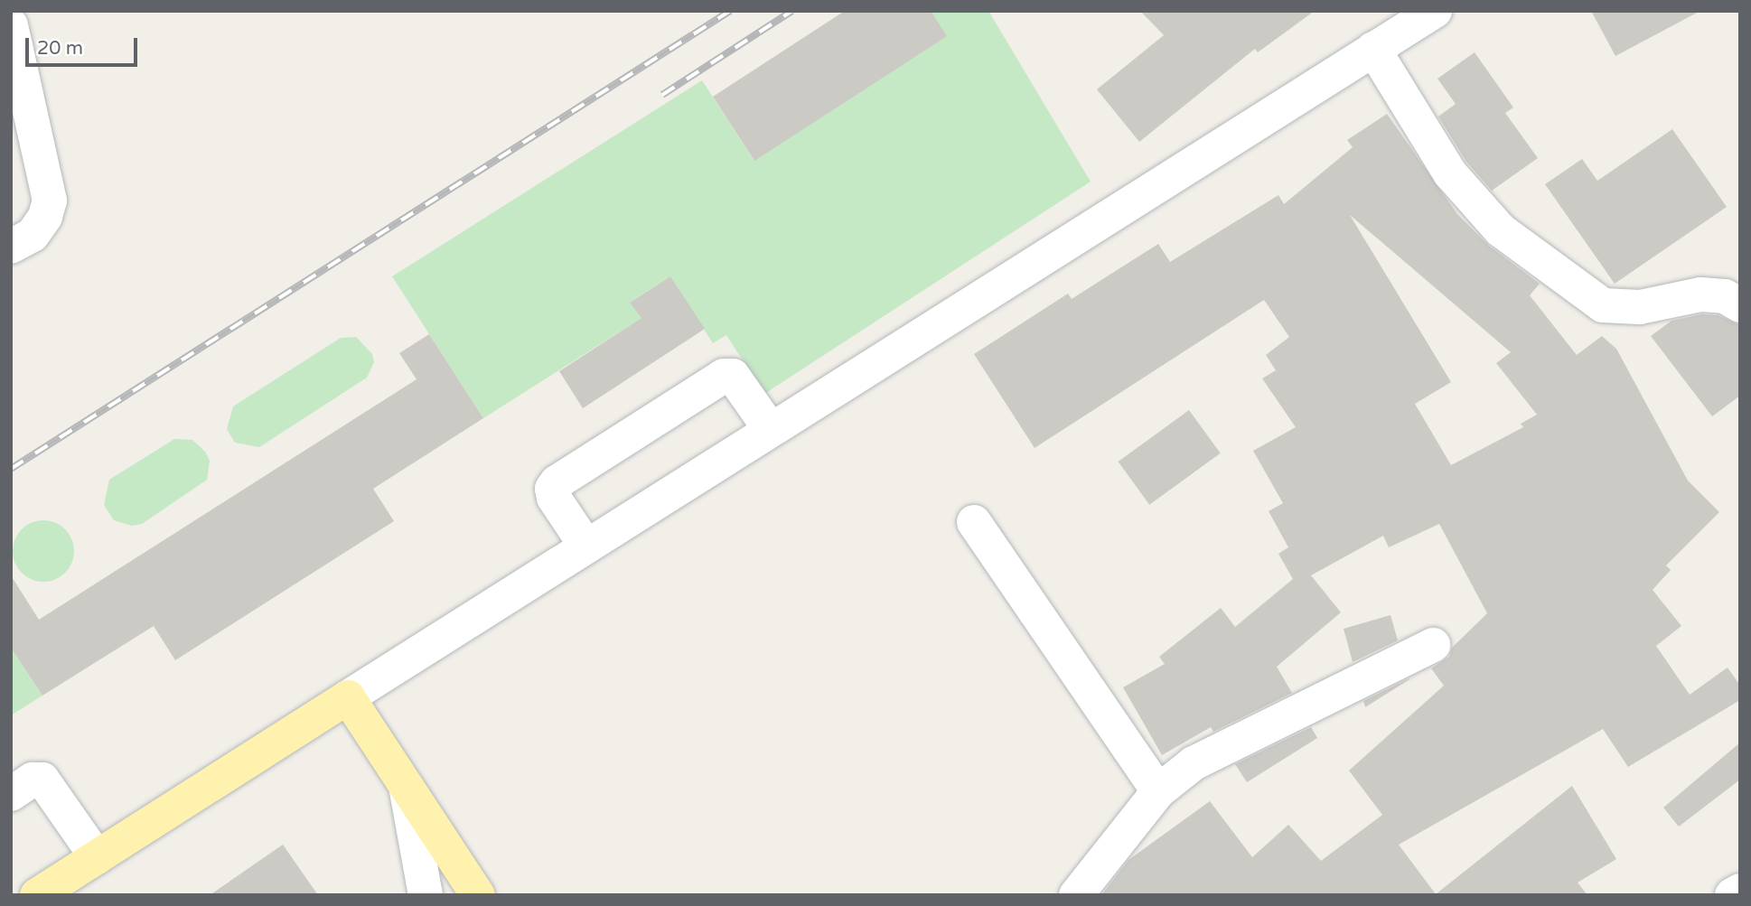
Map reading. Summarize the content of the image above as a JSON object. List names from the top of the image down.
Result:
{
  "scale_bar": "20 m"
}
